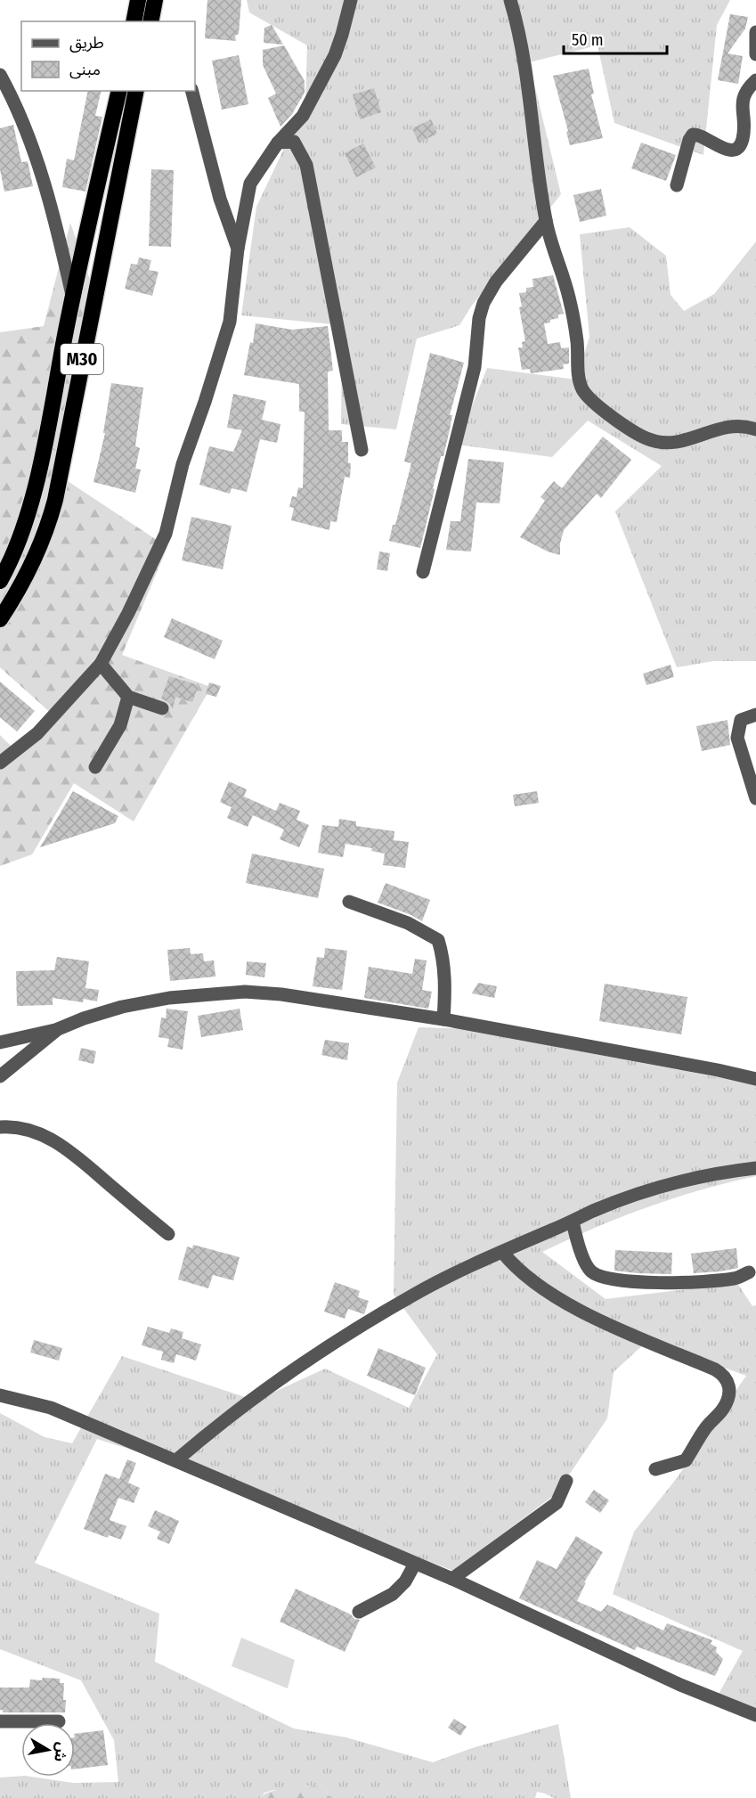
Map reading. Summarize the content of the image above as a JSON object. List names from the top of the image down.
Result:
{
  "streets": {
    "highway": ["M30"]
  },
  "legend": ["طريق", "مبنى"],
  "scale_bar": "50 m",
  "north": "right"
}
